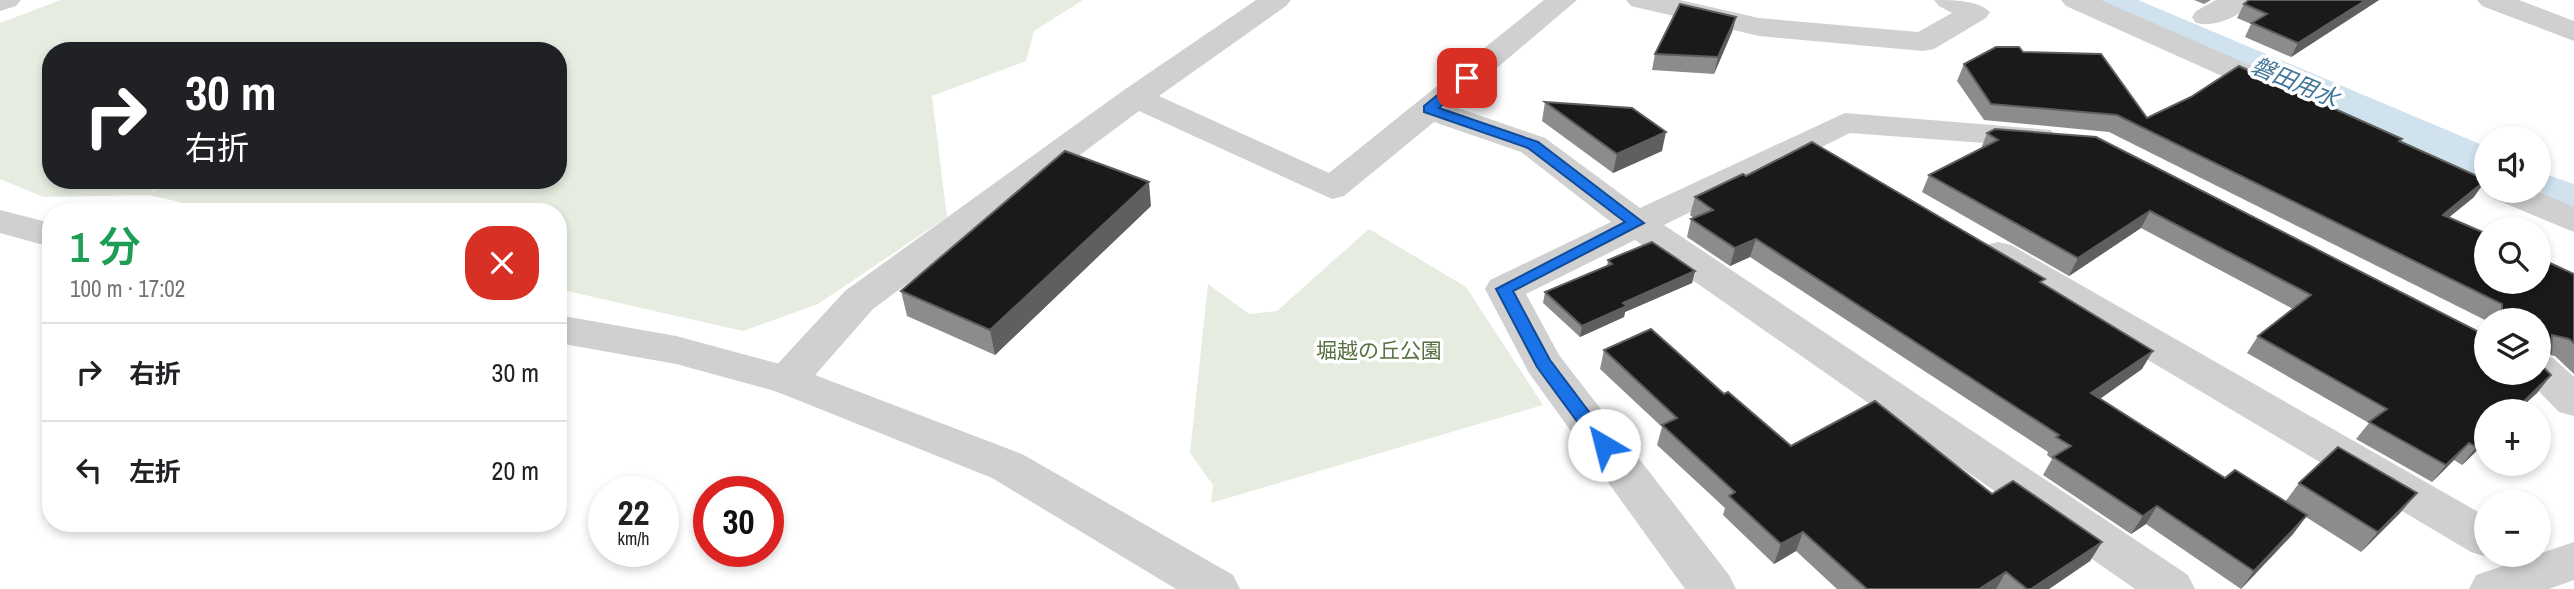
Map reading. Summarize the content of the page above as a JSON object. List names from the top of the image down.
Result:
{
  "water": ["磐田用水"],
  "parks": ["堀越の丘公園"],
  "page": {
    "turn": ["30 m", "右折"],
    "map_buttons": ["+", "−"],
    "heading": ["1 分", "100 m · 17:02"],
    "list": [
      {
        "name": "右折",
        "value": "30 m"
      },
      {
        "name": "左折",
        "value": "20 m"
      }
    ],
    "speed": "22 km/h",
    "limit": "30"
  }
}
